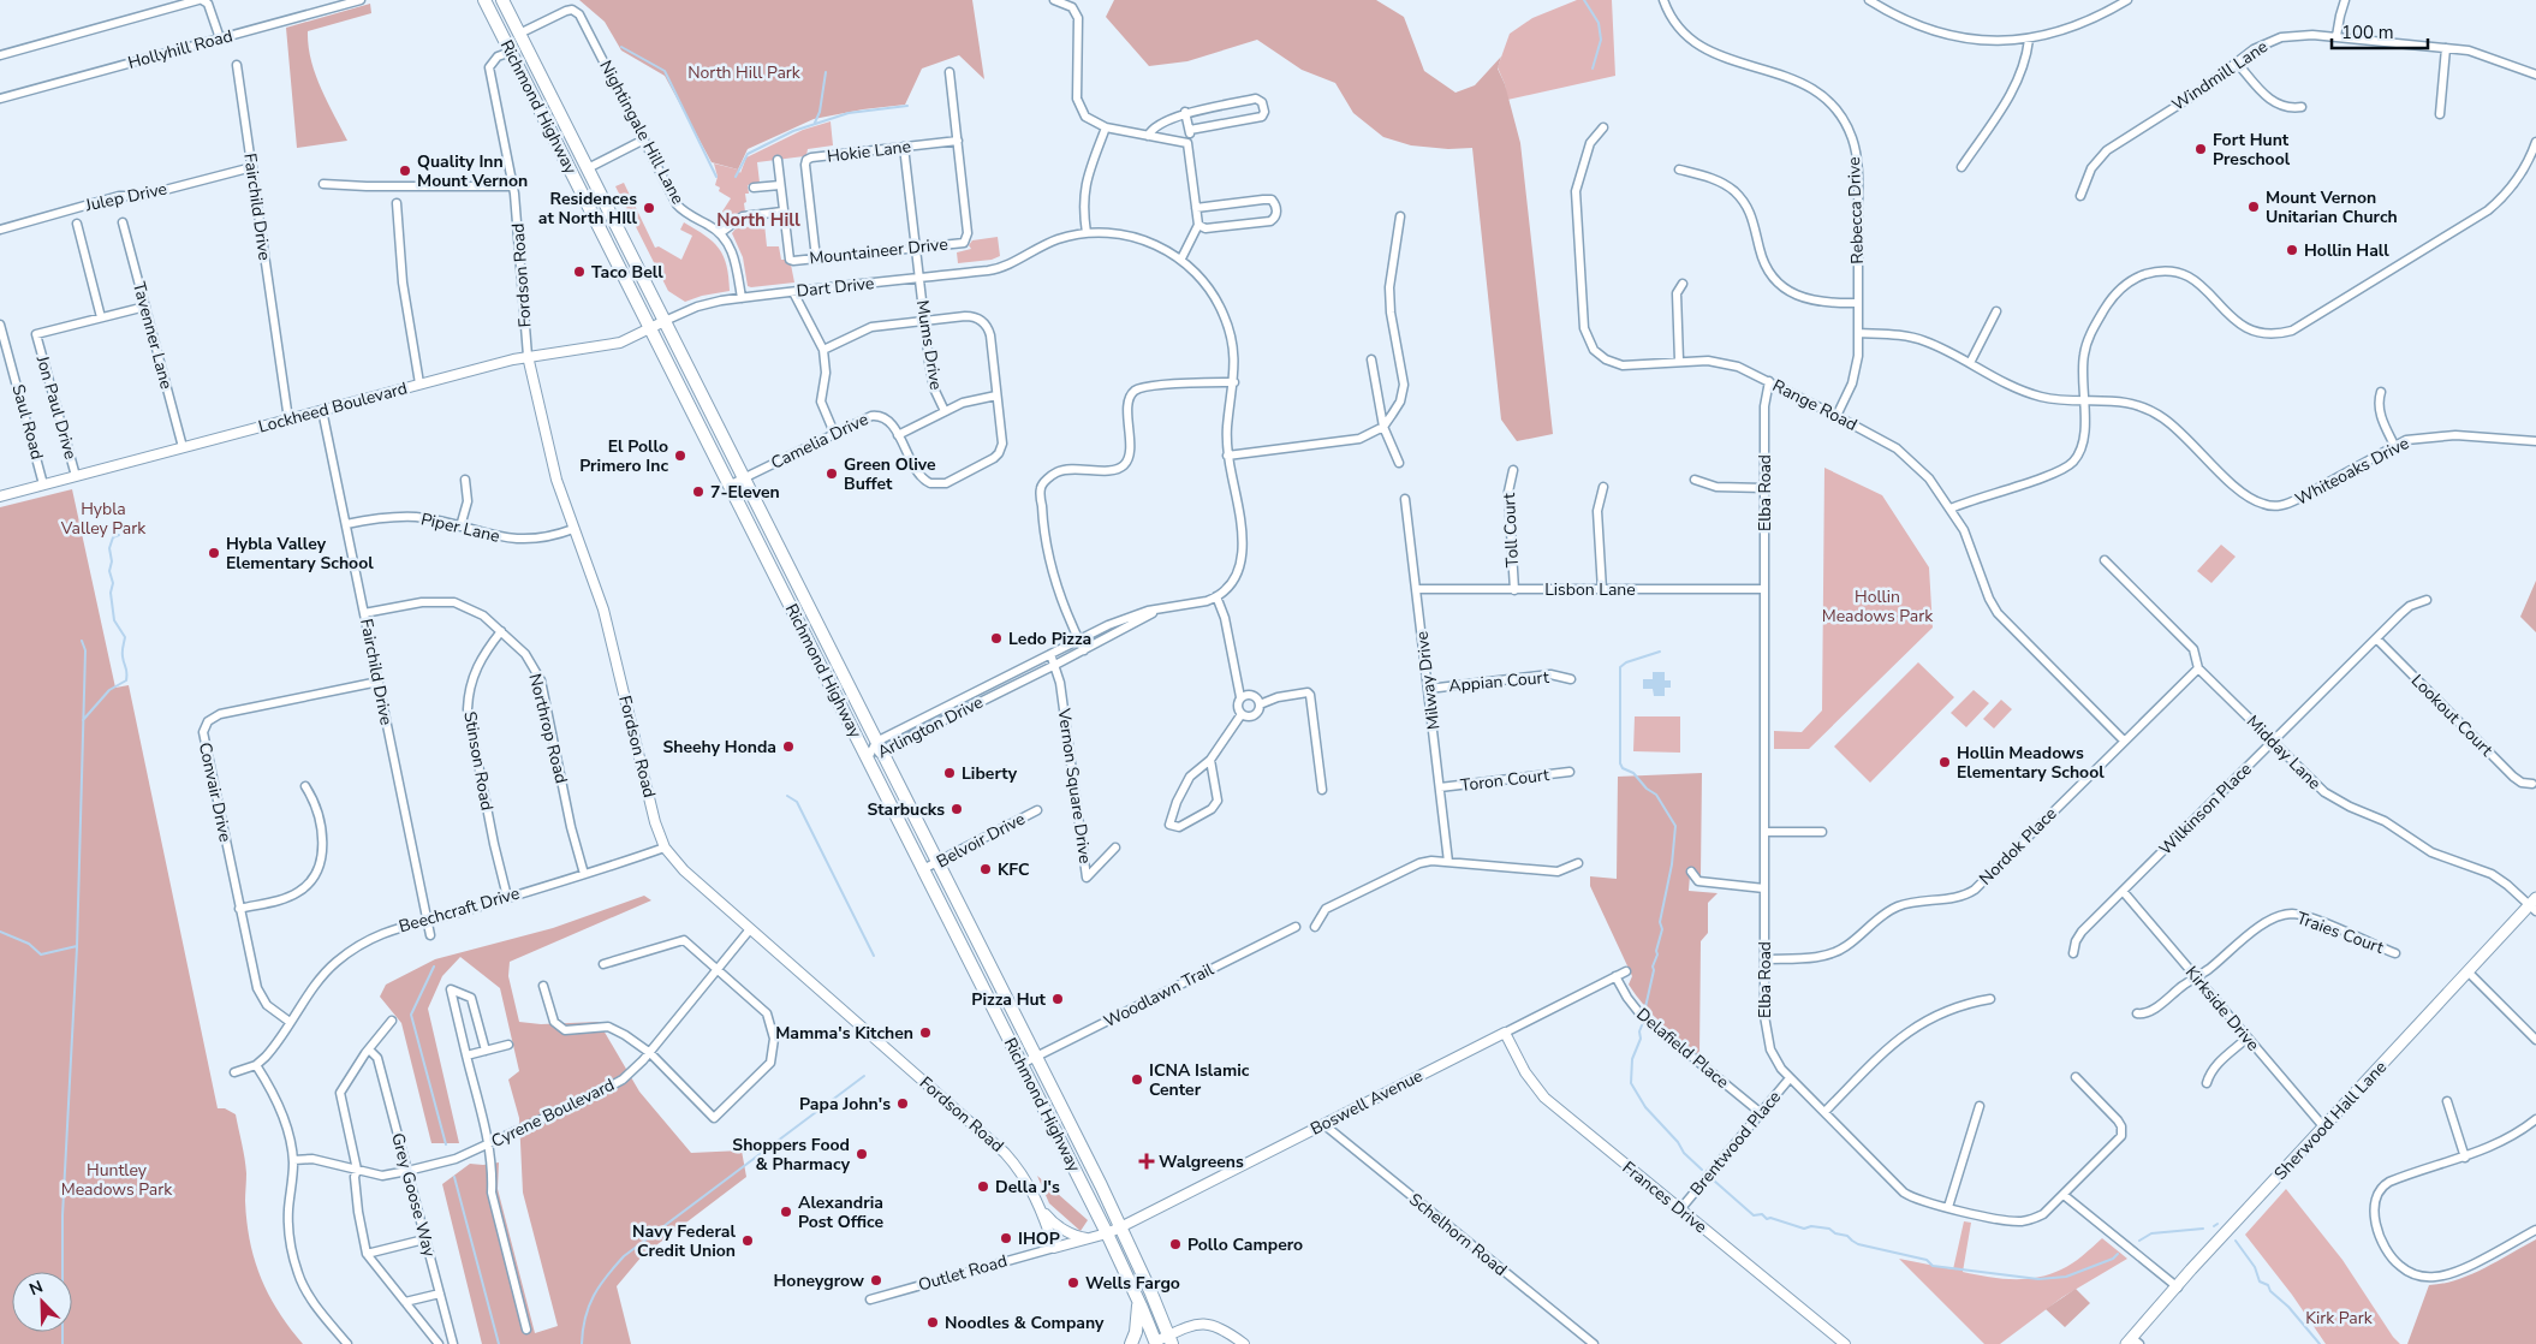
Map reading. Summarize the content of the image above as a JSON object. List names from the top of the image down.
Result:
{
  "streets": {
    "highway": ["Richmond Highway"],
    "main road": ["Sherwood Hall Lane"],
    "street": [
      "Hollyhill Road",
      "Windmill Lane",
      "Nightingale Hill Lane",
      "Hokie Lane",
      "Julep Drive",
      "Fairchild Drive",
      "Rebecca Drive",
      "Mountaineer Drive",
      "Fordson Road",
      "Dart Drive",
      "Tavenner Lane",
      "Mums Drive",
      "Range Road",
      "Jon Paul Drive",
      "Lockheed Boulevard",
      "Saul Road",
      "Camelia Drive",
      "Whiteoaks Drive",
      "Elba Road",
      "Piper Lane",
      "Toll Court",
      "Lisbon Lane",
      "Milway Drive",
      "Appian Court",
      "Lookout Court",
      "Arlington Drive",
      "Northrop Road",
      "Midday Lane",
      "Stinson Road",
      "Toron Court",
      "Vernon Square Drive",
      "Convair Drive",
      "Wilkinson Place",
      "Belvoir Drive",
      "Nordok Place",
      "Beechcraft Drive",
      "Traies Court",
      "Woodlawn Trail",
      "Kirkside Drive",
      "Delafield Place",
      "Boswell Avenue",
      "Cyrene Boulevard",
      "Brentwood Place",
      "Grey Goose Way",
      "Frances Drive",
      "Schelhorn Road",
      "Outlet Road"
    ]
  },
  "crossings": [
    ["Richmond Highway", "Nightingale Hill Lane"],
    ["Richmond Highway", "Fordson Road"],
    ["Richmond Highway", "Dart Drive"],
    ["Richmond Highway", "Lockheed Boulevard"],
    ["Richmond Highway", "Camelia Drive"],
    ["Richmond Highway", "Arlington Drive"],
    ["Richmond Highway", "Belvoir Drive"],
    ["Richmond Highway", "Woodlawn Trail"],
    ["Richmond Highway", "Boswell Avenue"],
    ["Nightingale Hill Lane", "Dart Drive"],
    ["Hokie Lane", "Mountaineer Drive"],
    ["Hokie Lane", "Mums Drive"],
    ["Julep Drive", "Fairchild Drive"],
    ["Fairchild Drive", "Lockheed Boulevard"],
    ["Fairchild Drive", "Piper Lane"],
    ["Fairchild Drive", "Northrop Road"],
    ["Fairchild Drive", "Convair Drive"],
    ["Fairchild Drive", "Beechcraft Drive"],
    ["Rebecca Drive", "Range Road"],
    ["Rebecca Drive", "Whiteoaks Drive"],
    ["Mountaineer Drive", "Mums Drive"],
    ["Fordson Road", "Lockheed Boulevard"],
    ["Fordson Road", "Piper Lane"],
    ["Fordson Road", "Beechcraft Drive"],
    ["Fordson Road", "Cyrene Boulevard"],
    ["Fordson Road", "Outlet Road"],
    ["Dart Drive", "Mums Drive"],
    ["Dart Drive", "Lockheed Boulevard"],
    ["Tavenner Lane", "Jon Paul Drive"],
    ["Tavenner Lane", "Lockheed Boulevard"],
    ["Mums Drive", "Camelia Drive"],
    ["Range Road", "Elba Road"],
    ["Range Road", "Nordok Place"],
    ["Jon Paul Drive", "Lockheed Boulevard"],
    ["Lockheed Boulevard", "Saul Road"],
    ["Elba Road", "Lisbon Lane"],
    ["Elba Road", "Nordok Place"],
    ["Elba Road", "Brentwood Place"],
    ["Toll Court", "Lisbon Lane"],
    ["Lisbon Lane", "Milway Drive"],
    ["Milway Drive", "Appian Court"],
    ["Milway Drive", "Toron Court"],
    ["Lookout Court", "Wilkinson Place"],
    ["Arlington Drive", "Vernon Square Drive"],
    ["Northrop Road", "Stinson Road"],
    ["Northrop Road", "Beechcraft Drive"],
    ["Midday Lane", "Wilkinson Place"],
    ["Midday Lane", "Nordok Place"],
    ["Midday Lane", "Sherwood Hall Lane"],
    ["Stinson Road", "Beechcraft Drive"],
    ["Convair Drive", "Beechcraft Drive"],
    ["Wilkinson Place", "Kirkside Drive"],
    ["Traies Court", "Kirkside Drive"],
    ["Kirkside Drive", "Sherwood Hall Lane"],
    ["Delafield Place", "Boswell Avenue"],
    ["Delafield Place", "Brentwood Place"],
    ["Boswell Avenue", "Frances Drive"],
    ["Boswell Avenue", "Schelhorn Road"],
    ["Cyrene Boulevard", "Grey Goose Way"],
    ["Brentwood Place", "Frances Drive"]
  ],
  "districts": ["North Hill"],
  "parks": [
    "North Hill Park",
    "Hybla Valley Park",
    "Hollin Meadows Park",
    "Huntley Meadows Park",
    "Kirk Park"
  ],
  "places": {
    "other": [
      "Fort Hunt Preschool",
      "Quality Inn Mount Vernon",
      "Mount Vernon Unitarian Church",
      "Residences at North HIll",
      "Hollin Hall",
      "Taco Bell",
      "El Pollo Primero Inc",
      "Green Olive Buffet",
      "7-Eleven",
      "Hybla Valley Elementary School",
      "Ledo Pizza",
      "Sheehy Honda",
      "Hollin Meadows Elementary School",
      "Liberty",
      "Starbucks",
      "KFC",
      "Pizza Hut",
      "Mamma's Kitchen",
      "ICNA Islamic Center",
      "Papa John's",
      "Shoppers Food & Pharmacy",
      "Della J's",
      "Alexandria Post Office",
      "IHOP",
      "Navy Federal Credit Union",
      "Pollo Campero",
      "Honeygrow",
      "Wells Fargo",
      "Noodles & Company"
    ],
    "health": ["Walgreens"]
  },
  "scale_bar": "100 m",
  "north": "top left"
}
